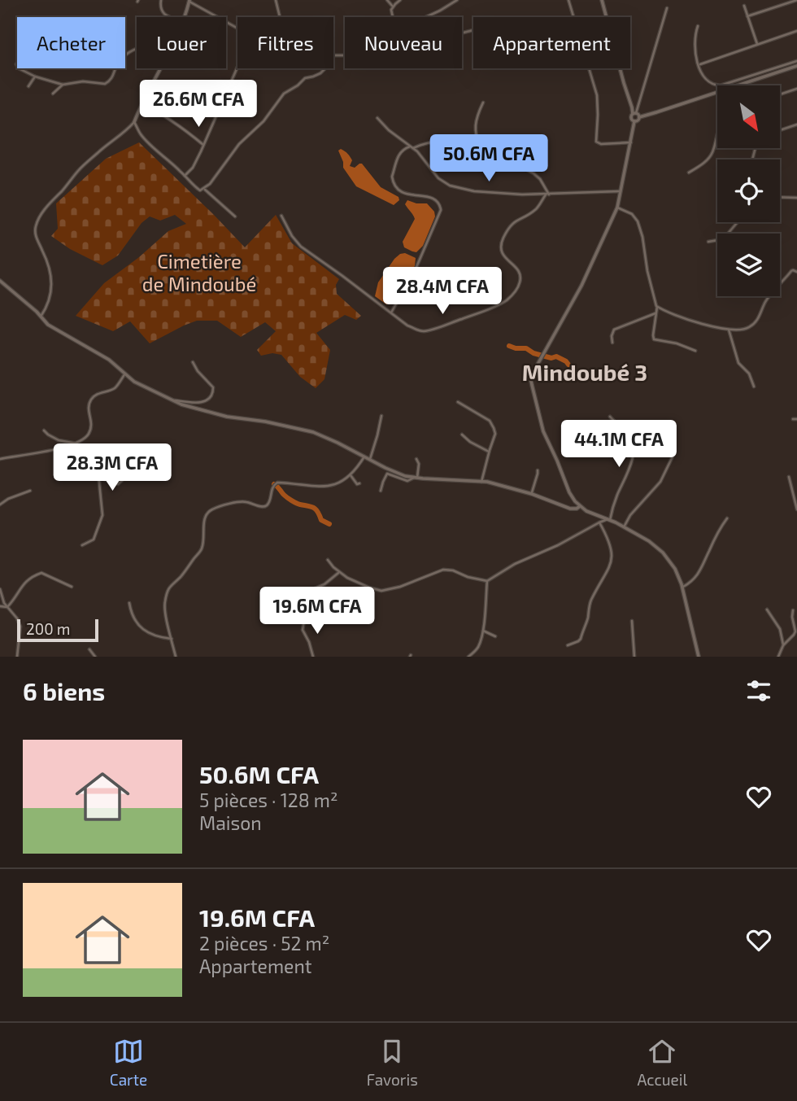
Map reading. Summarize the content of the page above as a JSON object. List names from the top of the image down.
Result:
{
  "districts": ["Mindoubé 3"],
  "parks": ["Cimetière de Mindoubé"],
  "scale_bar": "200 m",
  "north": "bottom right",
  "page": {
    "chip": [
      "Acheter",
      "Louer",
      "Filtres",
      "Nouveau",
      "Appartement"
    ],
    "price": [
      "26.6M CFA",
      "50.6M CFA",
      "28.4M CFA",
      "44.1M CFA",
      "28.3M CFA",
      "19.6M CFA"
    ],
    "scale": "200 m",
    "heading": "6 biens",
    "list": [
      {
        "name": "50.6M CFA",
        "note": "5 pièces · 128 m² · Maison"
      },
      {
        "name": "19.6M CFA",
        "note": "2 pièces · 52 m² · Appartement"
      }
    ],
    "tabs": ["Carte", "Favoris", "Accueil"]
  }
}
